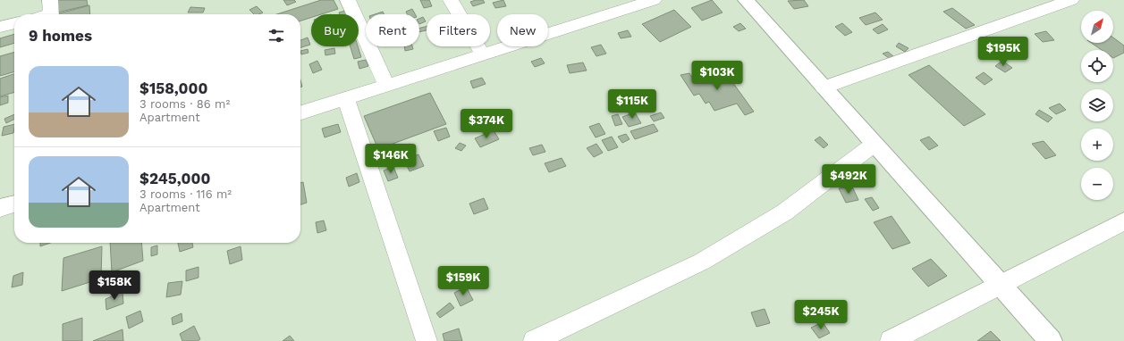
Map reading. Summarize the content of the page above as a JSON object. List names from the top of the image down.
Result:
{
  "north": "top right",
  "page": {
    "map_buttons": ["+", "−"],
    "chip": [
      "Buy",
      "Rent",
      "Filters",
      "New"
    ],
    "heading": "9 homes",
    "price": [
      "$195K",
      "$103K",
      "$115K",
      "$374K",
      "$146K",
      "$492K",
      "$159K",
      "$158K",
      "$245K"
    ],
    "list": [
      {
        "name": "$158,000",
        "note": "3 rooms · 86 m² · Apartment"
      },
      {
        "name": "$245,000",
        "note": "3 rooms · 116 m² · Apartment"
      }
    ]
  }
}
